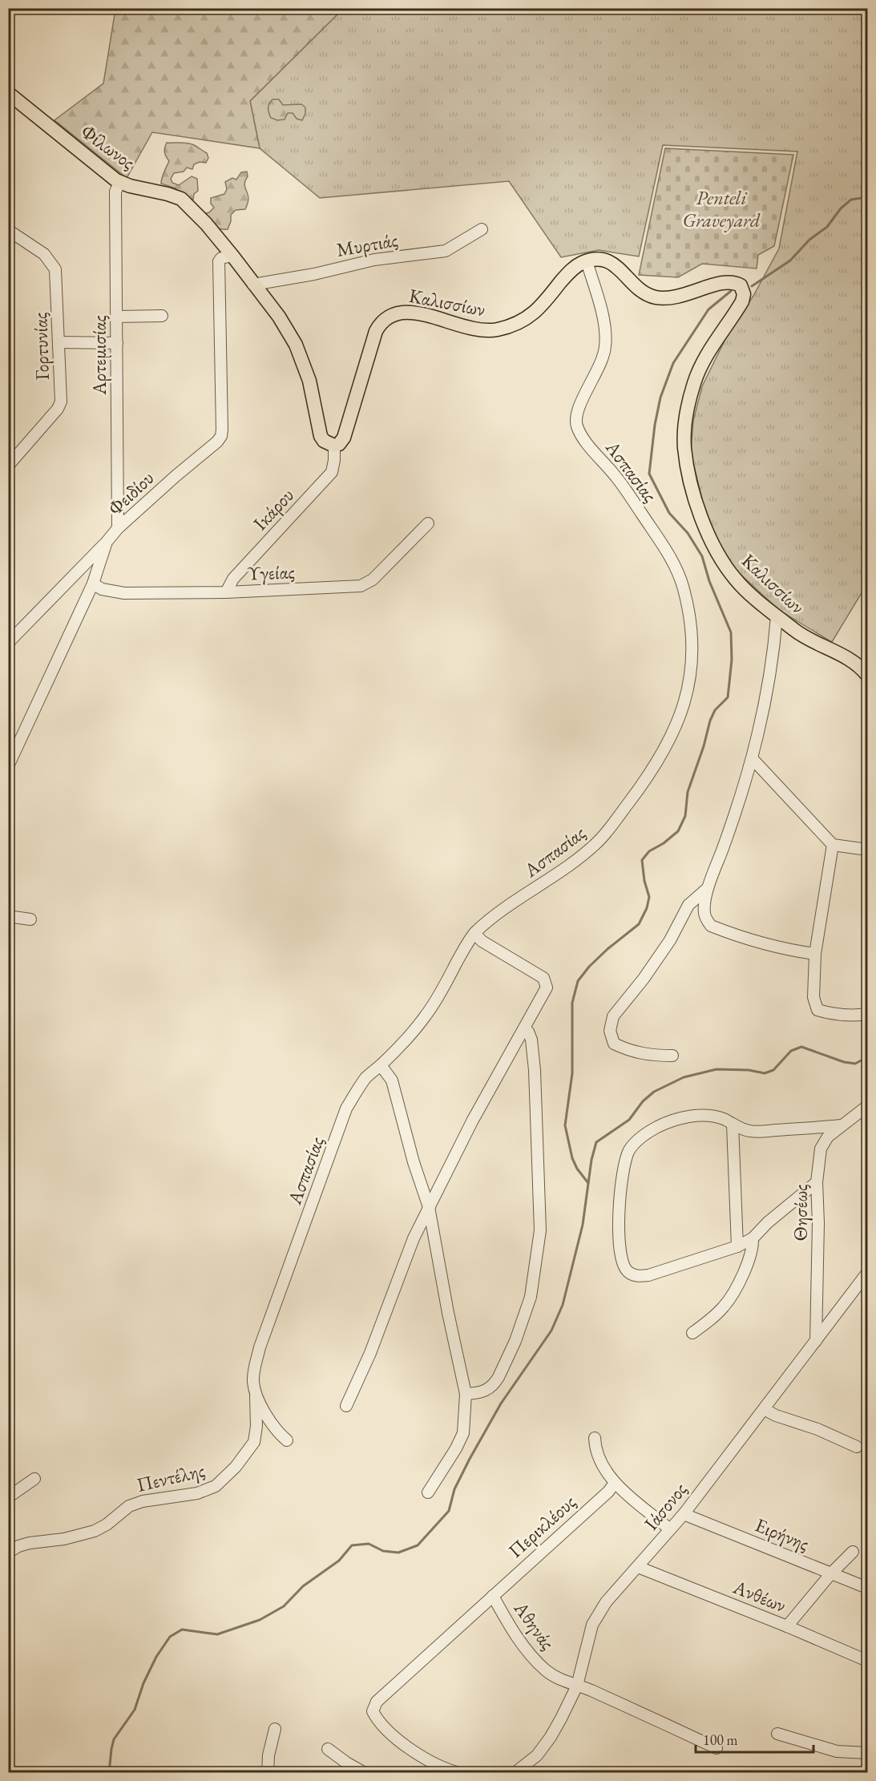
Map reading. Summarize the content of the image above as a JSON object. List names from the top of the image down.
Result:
{
  "streets": {
    "main road": ["Φίλωνος", "Καλισσίων"],
    "street": [
      "Μυρτιάς",
      "Γορτυνίας",
      "Αρτεμισίας",
      "Ασπασίας",
      "Φειδίου",
      "Ικάρου",
      "Υγείας",
      "Θησέως",
      "Πεντέλης",
      "Ιάσονος",
      "Περικλέους",
      "Ειρήνης",
      "Ανθέων",
      "Αθηνάς"
    ]
  },
  "crossings": [
    ["Φίλωνος", "Αρτεμισίας"],
    ["Φίλωνος", "Φειδίου"],
    ["Καλισσίων", "Ασπασίας"],
    ["Καλισσίων", "Ικάρου"],
    ["Αρτεμισίας", "Φειδίου"],
    ["Ασπασίας", "Πεντέλης"],
    ["Φειδίου", "Υγείας"],
    ["Ικάρου", "Υγείας"],
    ["Θησέως", "Ιάσονος"],
    ["Ιάσονος", "Ειρήνης"],
    ["Ιάσονος", "Ανθέων"],
    ["Ιάσονος", "Αθηνάς"],
    ["Περικλέους", "Αθηνάς"]
  ],
  "parks": ["Penteli Graveyard"],
  "scale_bar": "100 m"
}
